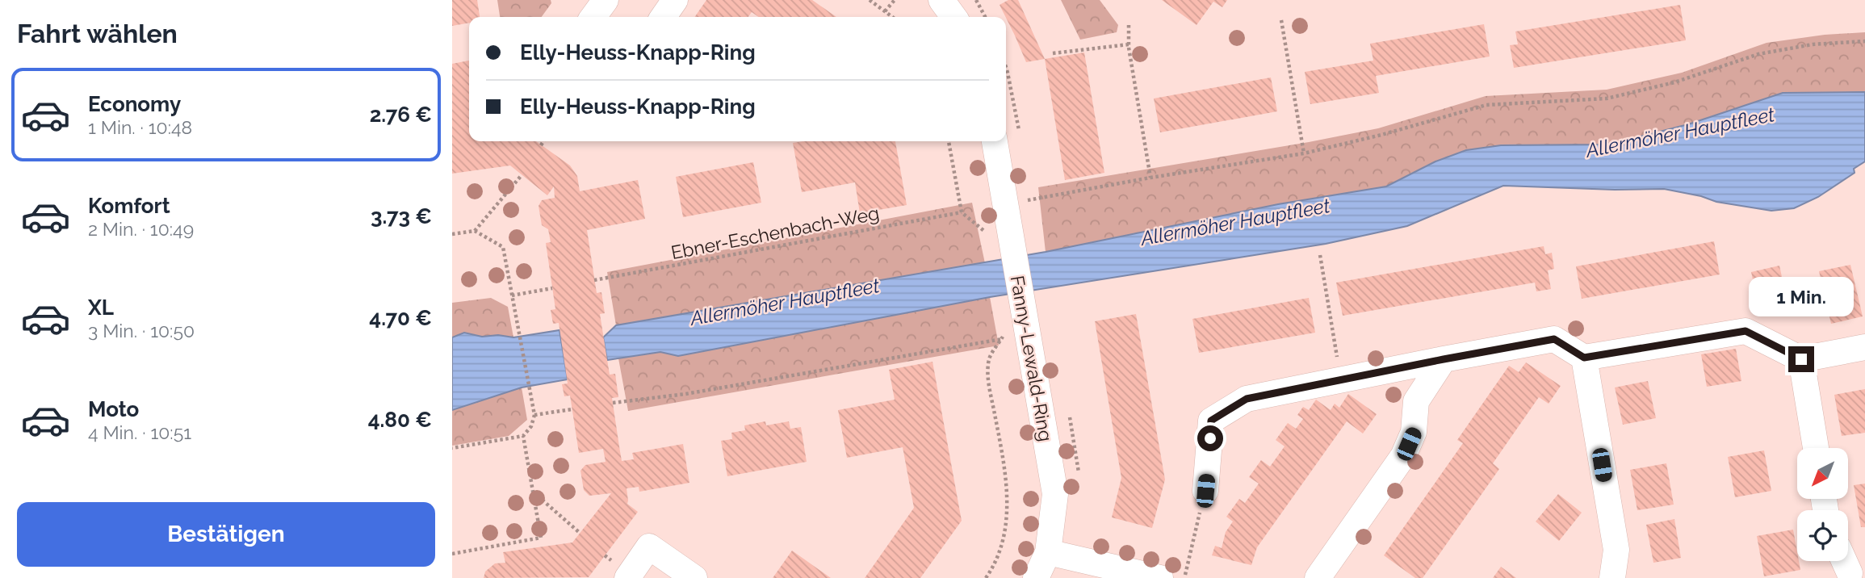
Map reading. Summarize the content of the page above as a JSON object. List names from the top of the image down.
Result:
{
  "streets": {
    "street": ["Fanny-Lewald-Ring"],
    "path": ["Ebner-Eschenbach-Weg"]
  },
  "water": ["Allermöher Hauptfleet"],
  "north": "bottom left",
  "page": {
    "heading": "Fahrt wählen",
    "banner": ["Elly-Heuss-Knapp-Ring", "Elly-Heuss-Knapp-Ring"],
    "list": [
      {
        "name": "Economy",
        "note": "1 Min. · 10:48",
        "value": "2.76 €"
      },
      {
        "name": "Komfort",
        "note": "2 Min. · 10:49",
        "value": "3.73 €"
      },
      {
        "name": "XL",
        "note": "3 Min. · 10:50",
        "value": "4.70 €"
      },
      {
        "name": "Moto",
        "note": "4 Min. · 10:51",
        "value": "4.80 €"
      }
    ],
    "bubble": "1 Min.",
    "buttons": "Bestätigen"
  }
}
